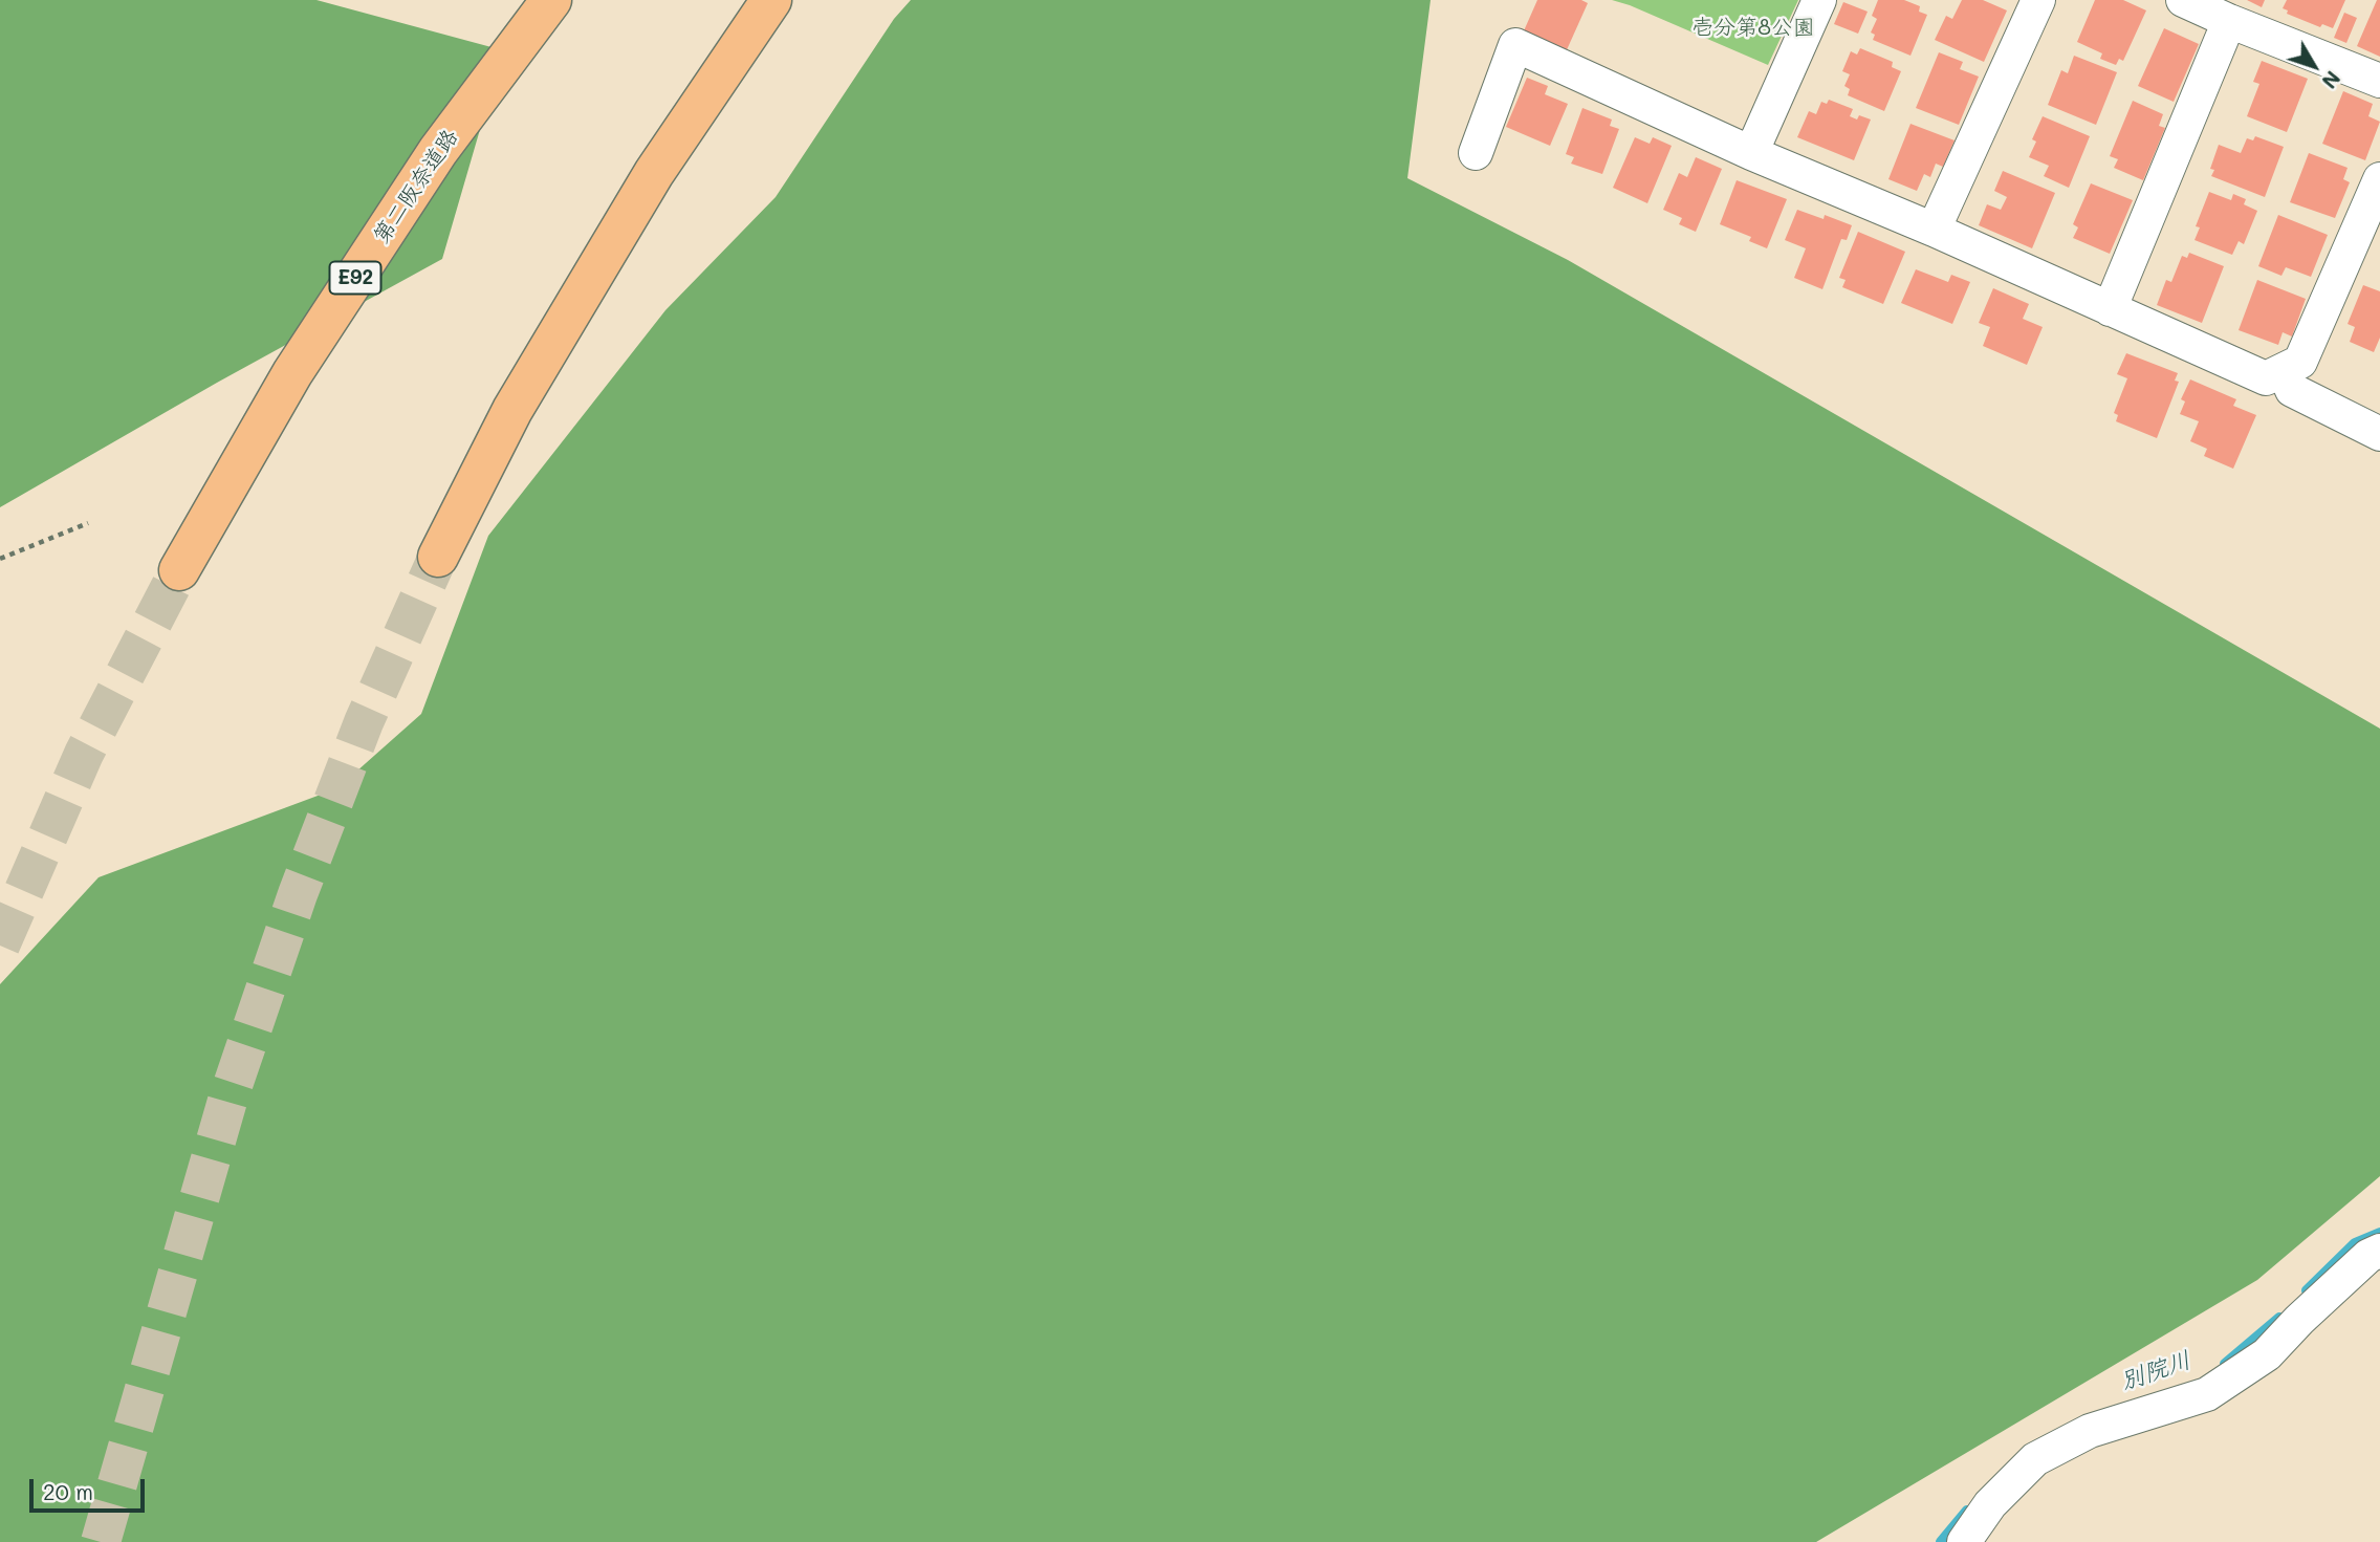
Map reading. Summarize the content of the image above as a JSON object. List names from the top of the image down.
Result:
{
  "streets": {
    "highway": ["第二阪奈道路", "E92"]
  },
  "water": ["別院川"],
  "parks": ["壱分第8公園"],
  "scale_bar": "20 m",
  "north": "bottom right"
}
